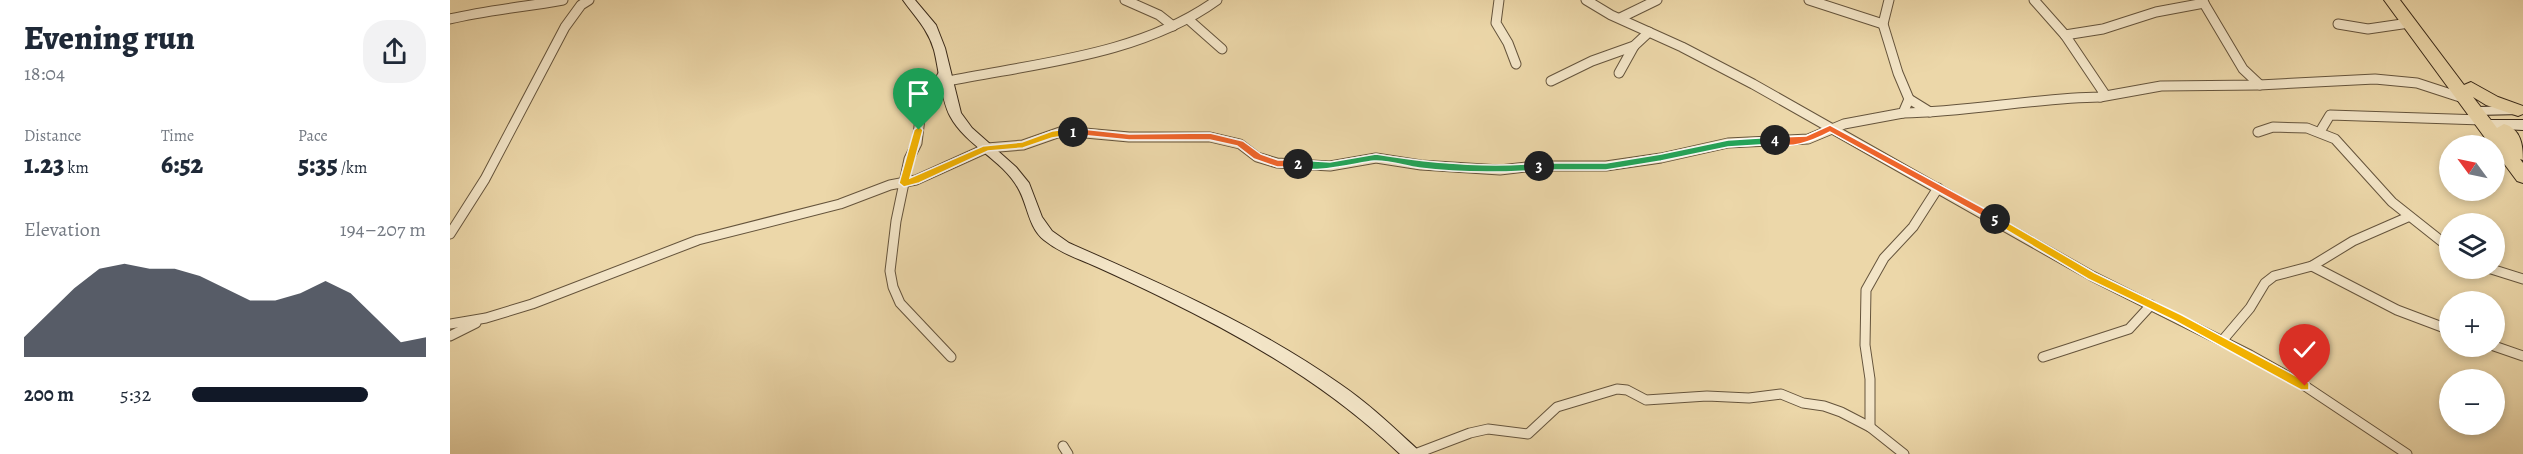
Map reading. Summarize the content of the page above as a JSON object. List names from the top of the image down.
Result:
{
  "north": "top left",
  "page": {
    "heading": ["Evening run", "18:04"],
    "stats": [
      ["Distance", "1.23 km"],
      ["Time", "6:52"],
      ["Pace", "5:35 /km"]
    ],
    "pins": [
      "1",
      "4",
      "2",
      "3",
      "5"
    ],
    "map_buttons": ["+", "−"],
    "chart": ["Elevation", "194–207 m"],
    "list": [
      {
        "name": "200 m",
        "note": "5:32"
      }
    ]
  }
}
